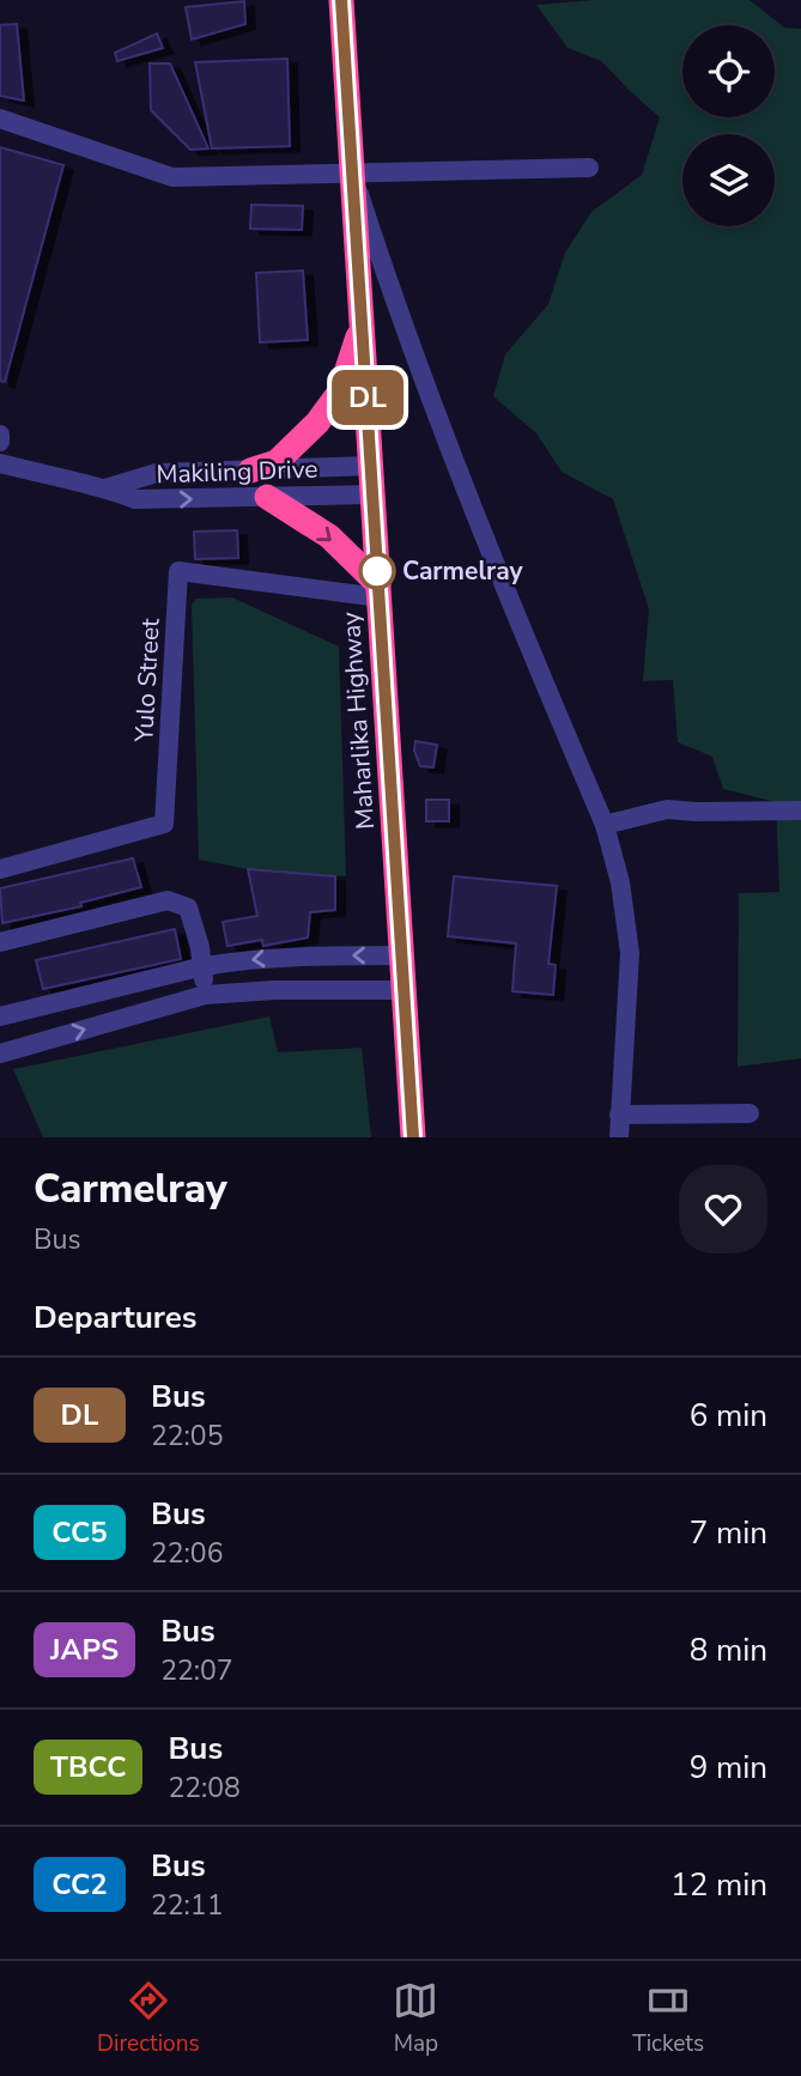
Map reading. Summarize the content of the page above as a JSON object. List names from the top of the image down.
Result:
{
  "streets": {
    "highway": ["Maharlika Highway"],
    "street": ["Makiling Drive", "Yulo Street"]
  },
  "crossings": [
    ["Makiling Drive", "Maharlika Highway"],
    ["Yulo Street", "Maharlika Highway"]
  ],
  "places": ["Carmelray"],
  "lines": ["bus line DL"],
  "page": {
    "on_map": "DL",
    "heading": [
      ["Carmelray", "Bus"],
      "Departures"
    ],
    "list": [
      {
        "mark": "DL",
        "name": "Bus",
        "note": "22:05",
        "value": "6 min"
      },
      {
        "mark": "CC5",
        "name": "Bus",
        "note": "22:06",
        "value": "7 min"
      },
      {
        "mark": "JAPS",
        "name": "Bus",
        "note": "22:07",
        "value": "8 min"
      },
      {
        "mark": "TBCC",
        "name": "Bus",
        "note": "22:08",
        "value": "9 min"
      },
      {
        "mark": "CC2",
        "name": "Bus",
        "note": "22:11",
        "value": "12 min"
      }
    ],
    "tabs": ["Directions", "Map", "Tickets"]
  }
}
